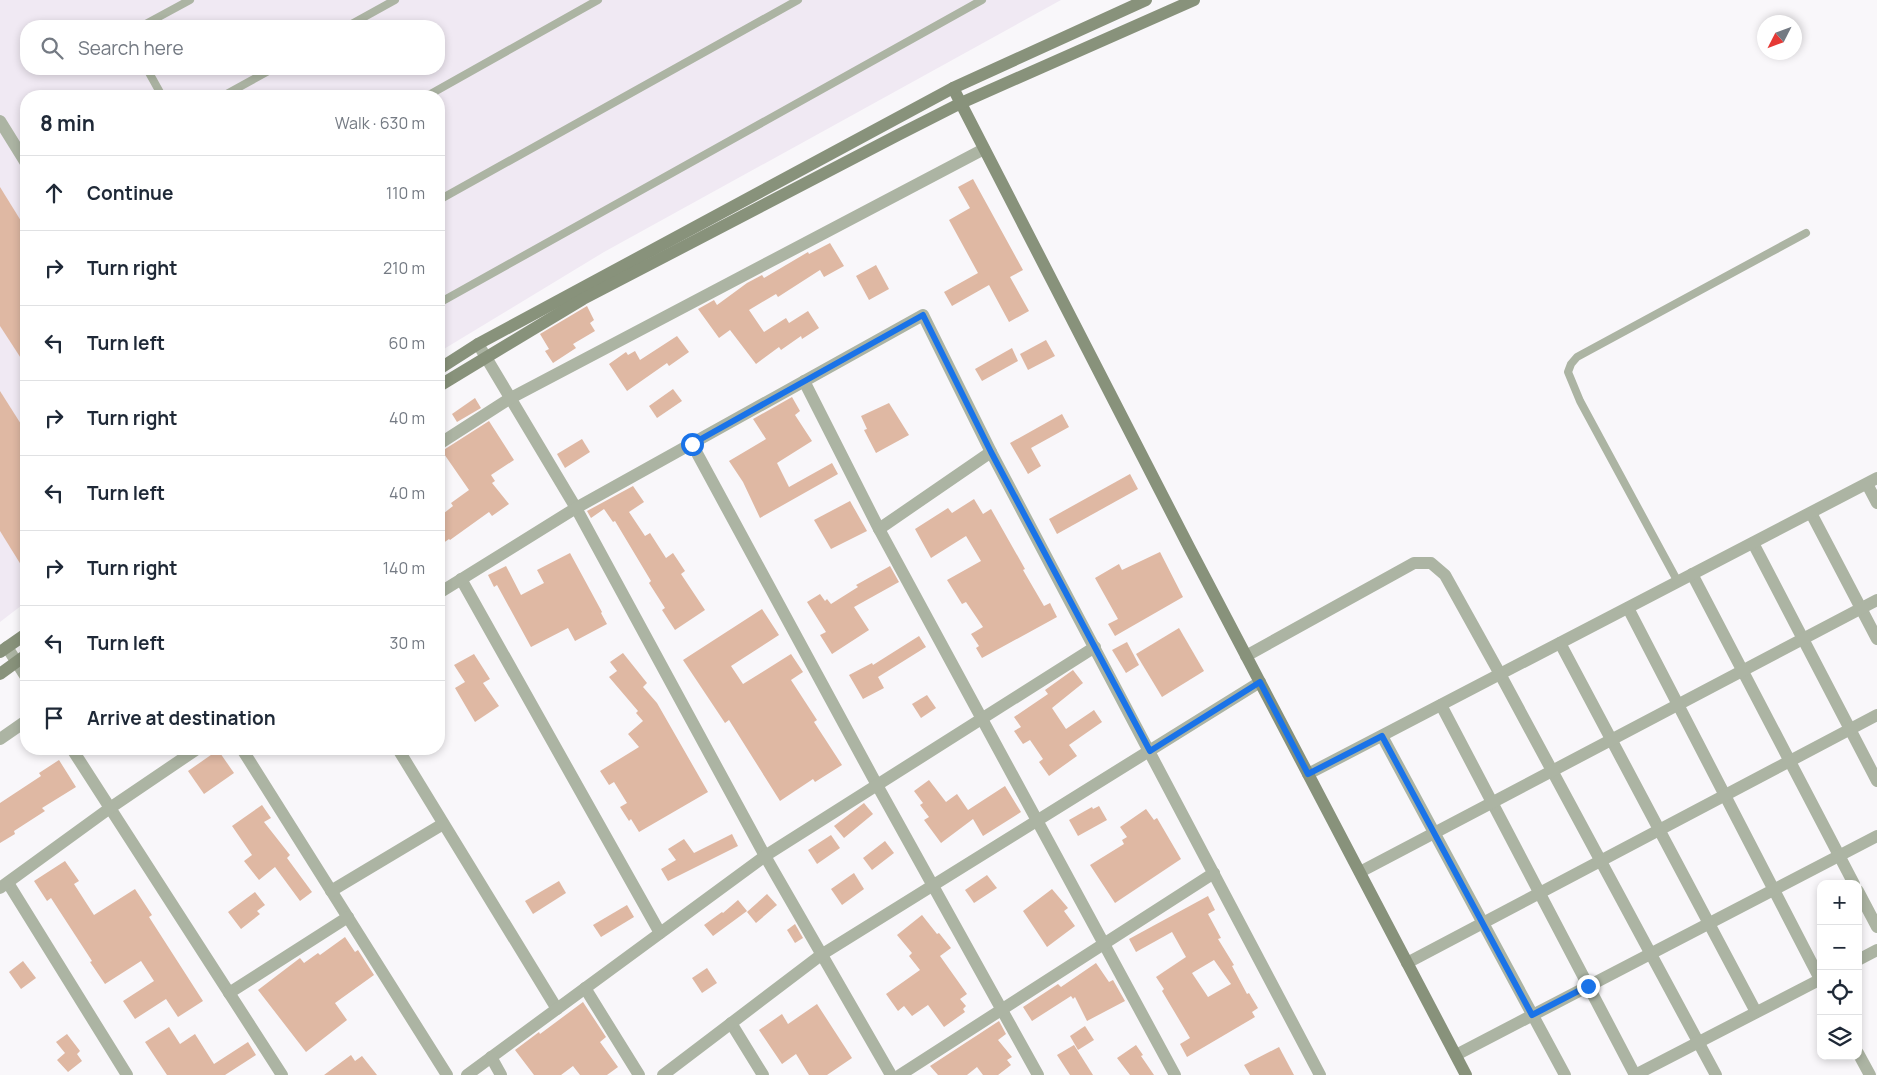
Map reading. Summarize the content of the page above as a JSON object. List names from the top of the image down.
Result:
{
  "north": "bottom left",
  "page": {
    "search": "Search here",
    "heading": ["8 min", "Walk · 630 m"],
    "list": [
      ["Continue", "110 m"],
      ["Turn right", "210 m"],
      ["Turn left", "60 m"],
      ["Turn right", "40 m"],
      ["Turn left", "40 m"],
      ["Turn right", "140 m"],
      ["Turn left", "30 m"],
      "Arrive at destination"
    ],
    "map_buttons": ["+", "−"]
  }
}
